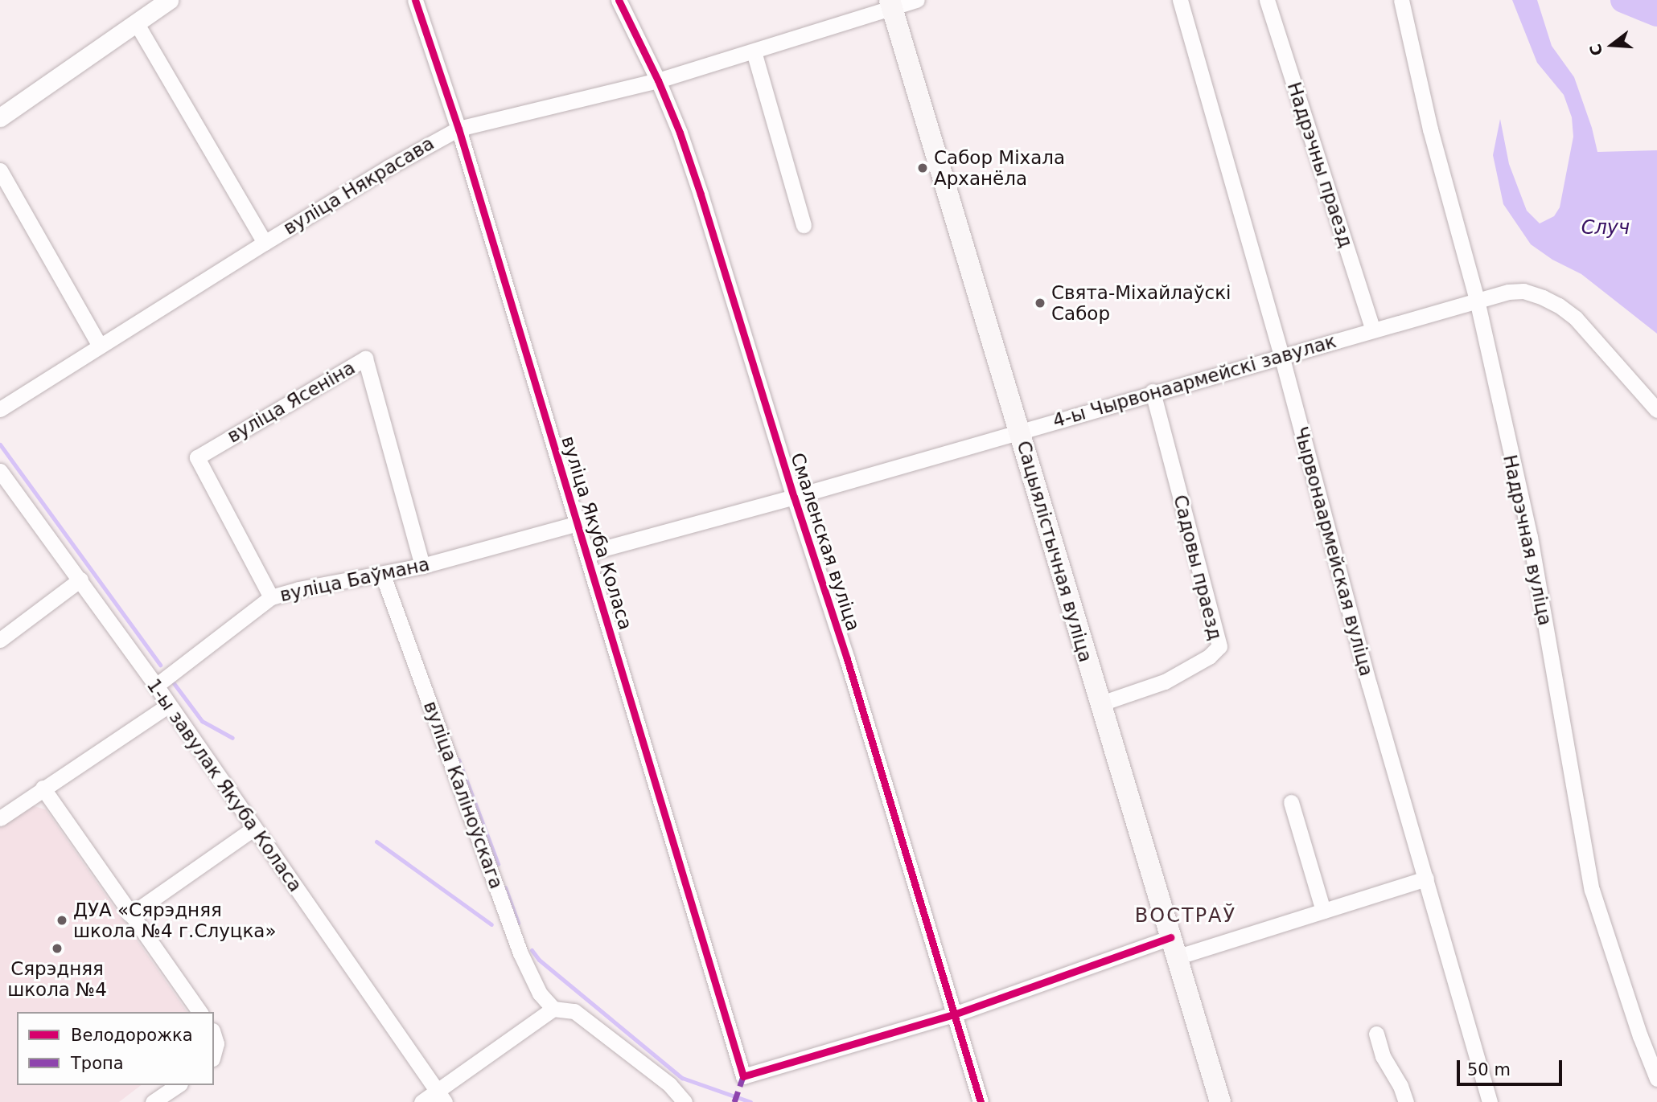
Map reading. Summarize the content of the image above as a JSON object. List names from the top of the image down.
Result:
{
  "streets": {
    "main road": ["Сацыялістычная вуліца"],
    "street": [
      "Надрэчны праезд",
      "вуліца Някрасава",
      "4-ы Чырвонаармейскі завулак",
      "вуліца Ясеніна",
      "вуліца Якуба Коласа",
      "Надрэчная вуліца",
      "Смаленская вуліца",
      "Чырвонаармейская вуліца",
      "Садовы праезд",
      "вуліца Баўмана",
      "1-ы завулак Якуба Коласа",
      "вуліца Каліноўскага"
    ]
  },
  "crossings": [
    ["Надрэчны праезд", "4-ы Чырвонаармейскі завулак"],
    ["вуліца Някрасава", "вуліца Якуба Коласа"],
    ["вуліца Някрасава", "Смаленская вуліца"],
    ["вуліца Някрасава", "Сацыялістычная вуліца"],
    ["4-ы Чырвонаармейскі завулак", "вуліца Якуба Коласа"],
    ["4-ы Чырвонаармейскі завулак", "Надрэчная вуліца"],
    ["4-ы Чырвонаармейскі завулак", "Смаленская вуліца"],
    ["4-ы Чырвонаармейскі завулак", "Сацыялістычная вуліца"],
    ["4-ы Чырвонаармейскі завулак", "Чырвонаармейская вуліца"],
    ["4-ы Чырвонаармейскі завулак", "Садовы праезд"],
    ["вуліца Ясеніна", "вуліца Баўмана"],
    ["вуліца Якуба Коласа", "Смаленская вуліца"],
    ["вуліца Якуба Коласа", "вуліца Баўмана"],
    ["Сацыялістычная вуліца", "Садовы праезд"],
    ["вуліца Баўмана", "1-ы завулак Якуба Коласа"],
    ["вуліца Баўмана", "вуліца Каліноўскага"]
  ],
  "districts": ["ВОСТРАЎ"],
  "water": ["Случ"],
  "places": [
    "Сабор Міхала Арханёла",
    "Свята-Міхайлаўскі Сабор",
    "ДУА «Сярэдняя школа №4 г.Слуцка»",
    "Сярэдняя школа №4"
  ],
  "legend": ["Велодорожка", "Тропа"],
  "scale_bar": "50 m",
  "north": "left"
}
